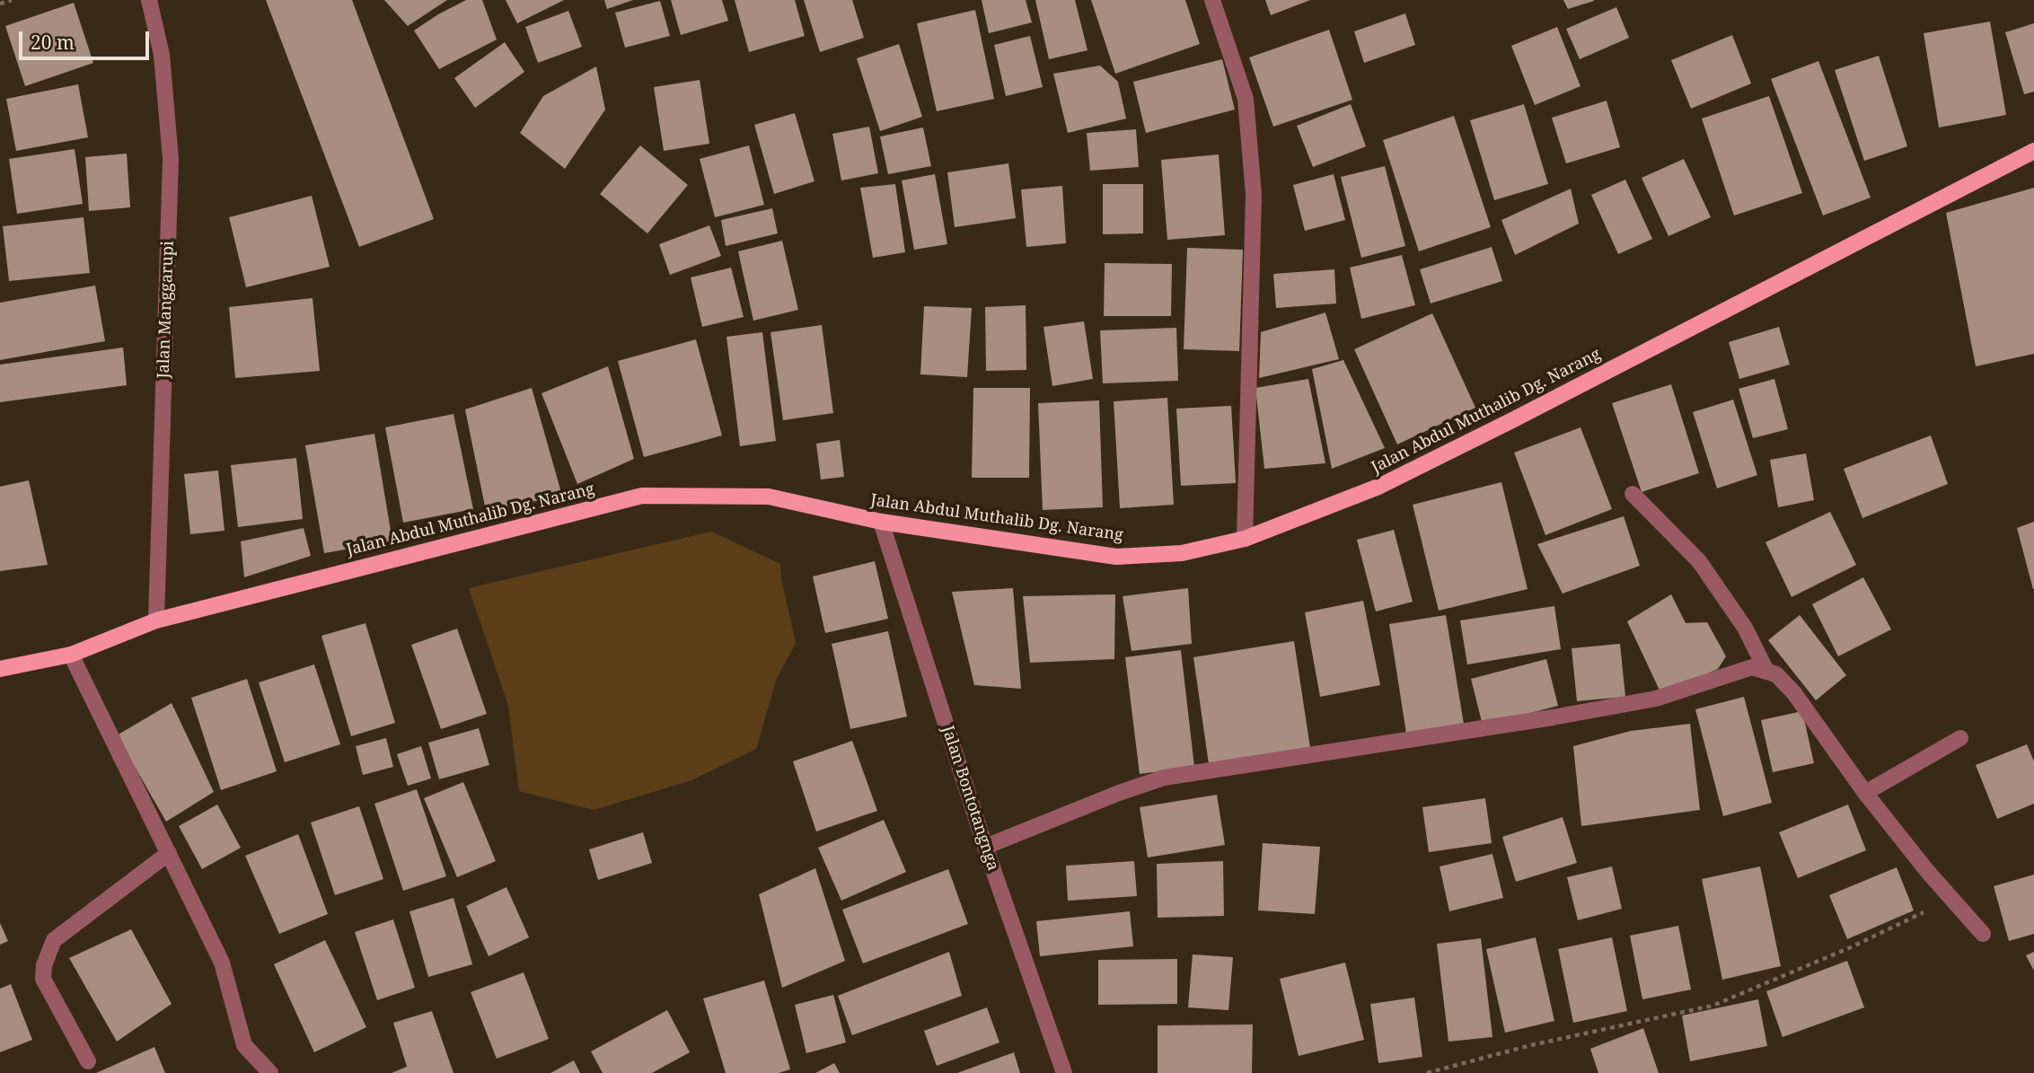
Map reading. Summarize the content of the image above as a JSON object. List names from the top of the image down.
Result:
{
  "streets": {
    "main road": ["Jalan Abdul Muthalib Dg. Narang"],
    "street": ["Jalan Manggarupi", "Jalan Bontotangnga"]
  },
  "crossings": [
    ["Jalan Manggarupi", "Jalan Abdul Muthalib Dg. Narang"],
    ["Jalan Abdul Muthalib Dg. Narang", "Jalan Bontotangnga"]
  ],
  "scale_bar": "20 m"
}
